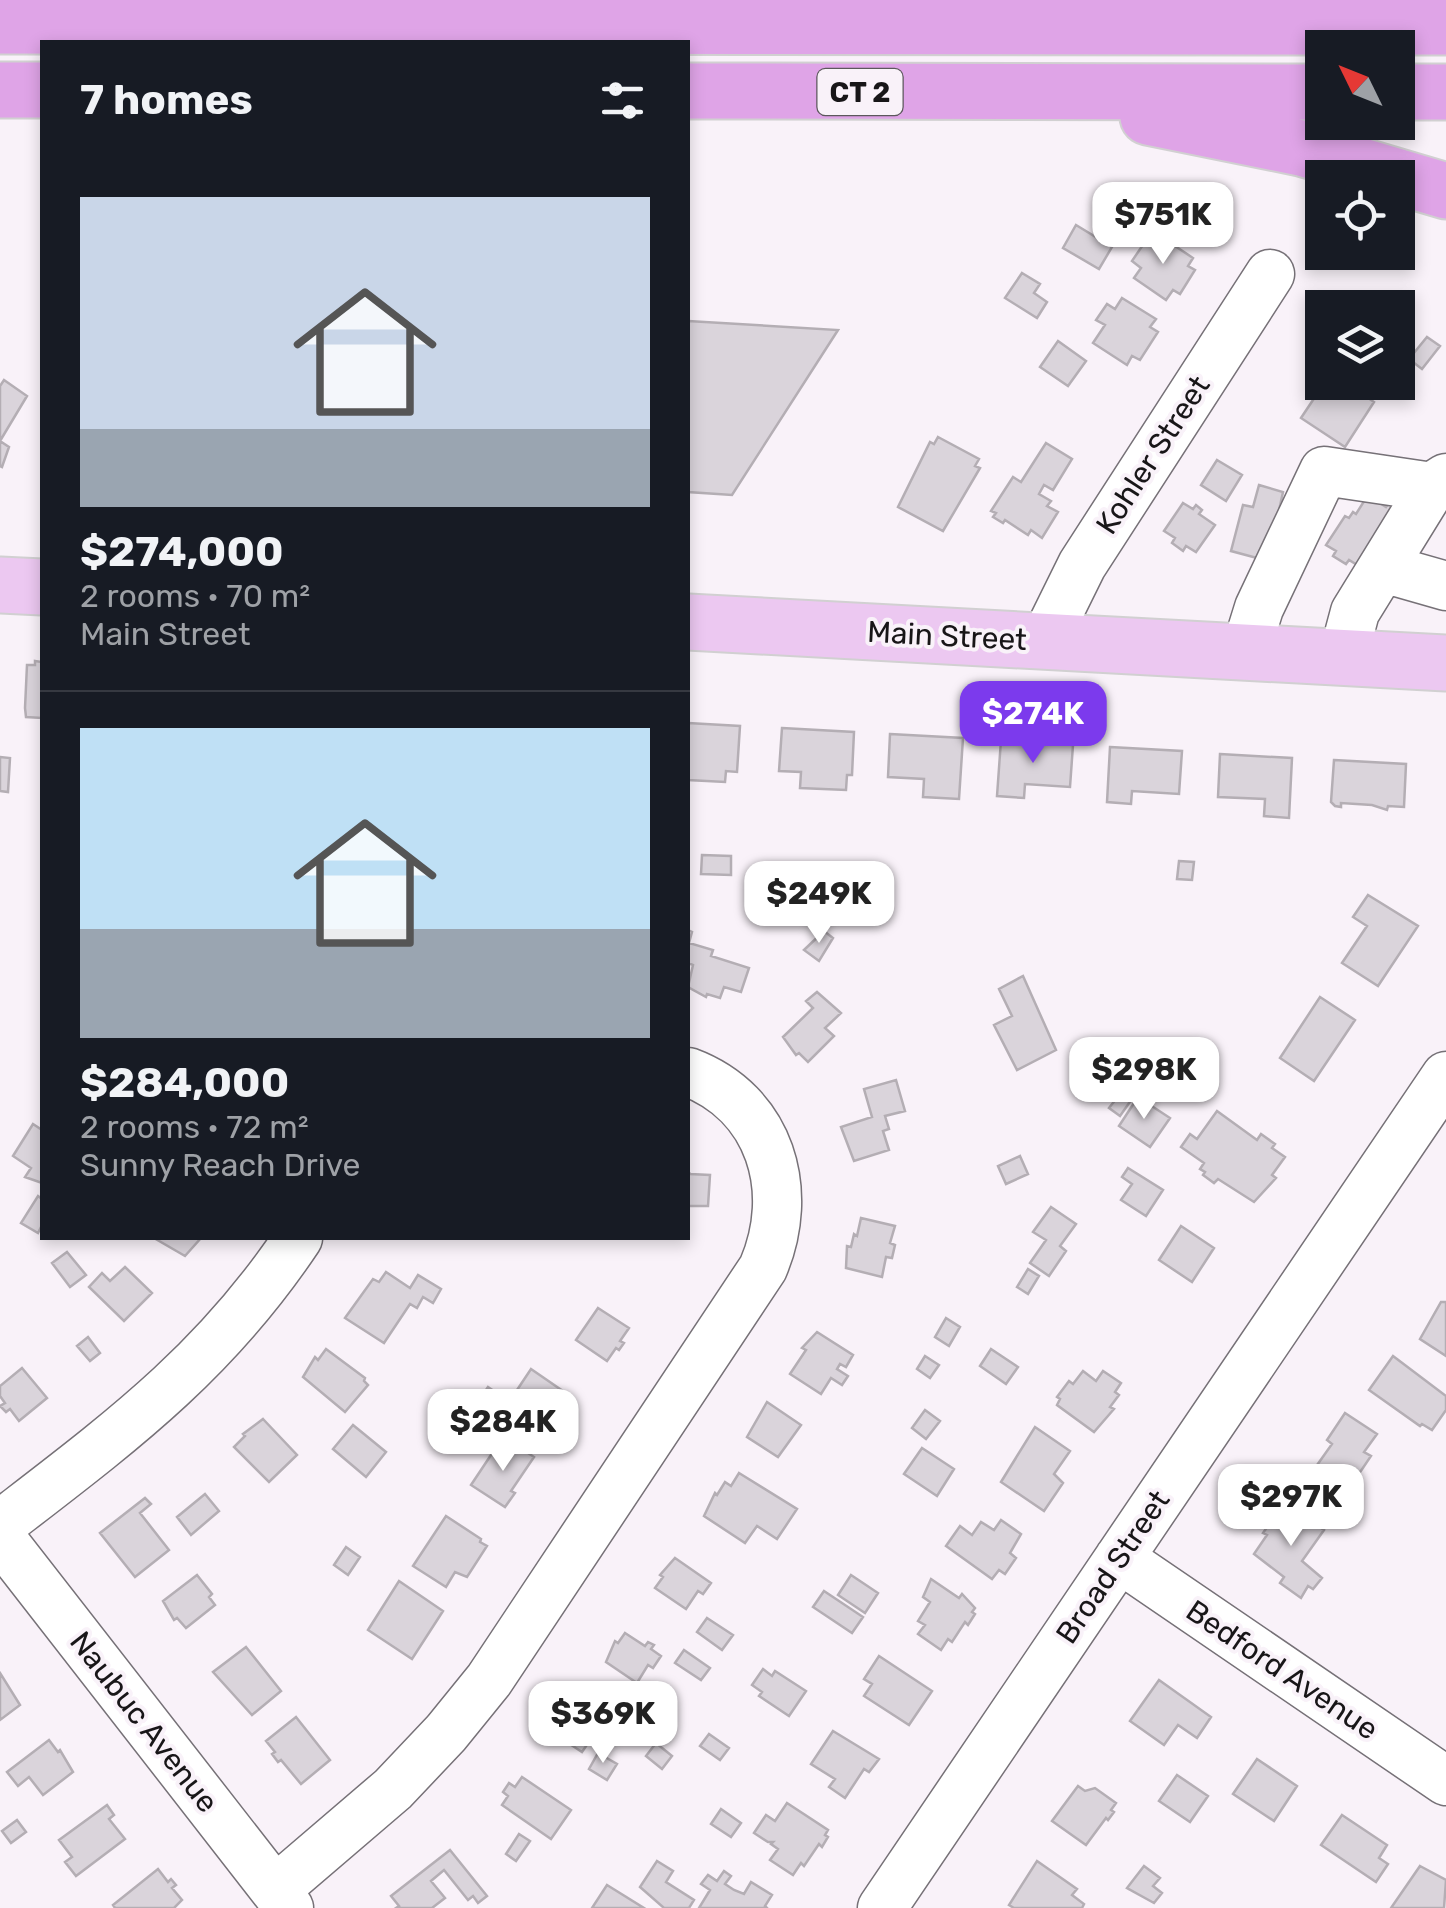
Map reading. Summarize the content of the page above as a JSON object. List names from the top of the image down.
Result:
{
  "streets": {
    "highway": ["CT 2"],
    "main road": ["Main Street"],
    "street": [
      "Kohler Street",
      "Broad Street",
      "Bedford Avenue",
      "Naubuc Avenue"
    ]
  },
  "crossings": [
    ["Kohler Street", "Main Street"],
    ["Broad Street", "Bedford Avenue"]
  ],
  "north": "top left",
  "page": {
    "heading": "7 homes",
    "list": [
      {
        "name": "$274,000",
        "note": "2 rooms · 70 m² · Main Street"
      },
      {
        "name": "$284,000",
        "note": "2 rooms · 72 m² · Sunny Reach Drive"
      }
    ],
    "price": [
      "$751K",
      "$274K",
      "$249K",
      "$298K",
      "$284K",
      "$297K",
      "$369K"
    ]
  }
}
